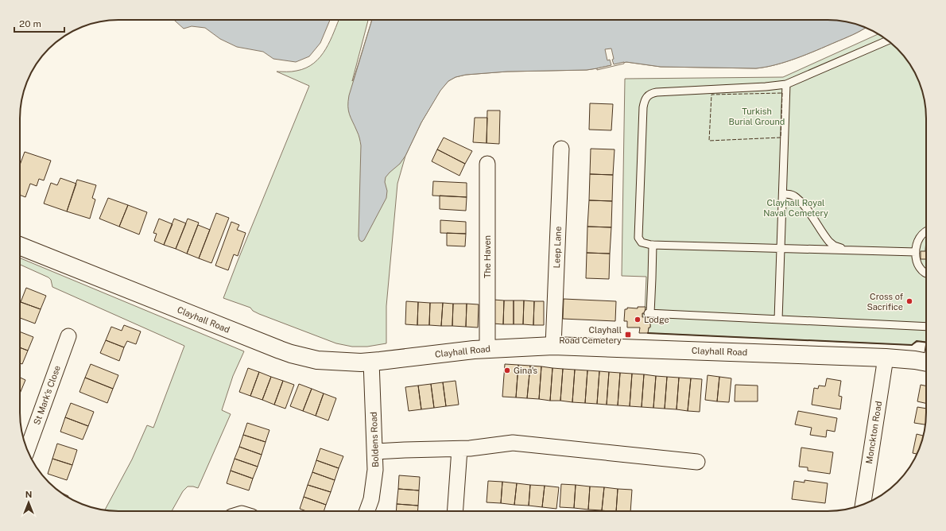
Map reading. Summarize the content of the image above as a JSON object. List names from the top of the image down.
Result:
{
  "streets": {
    "street": [
      "Leep Lane",
      "The Haven",
      "Clayhall Road",
      "St Mark's Close",
      "Monckton Road",
      "Boldens Road"
    ]
  },
  "crossings": [
    ["Leep Lane", "Clayhall Road"],
    ["The Haven", "Clayhall Road"],
    ["Clayhall Road", "Monckton Road"],
    ["Clayhall Road", "Boldens Road"]
  ],
  "parks": ["Turkish Burial Ground", "Clayhall Royal Naval Cemetery"],
  "places": {
    "other": ["Cross of Sacrifice", "Lodge", "Gina's"],
    "transit": ["Clayhall Road Cemetery"]
  },
  "scale_bar": "20 m",
  "north": "top"
}
